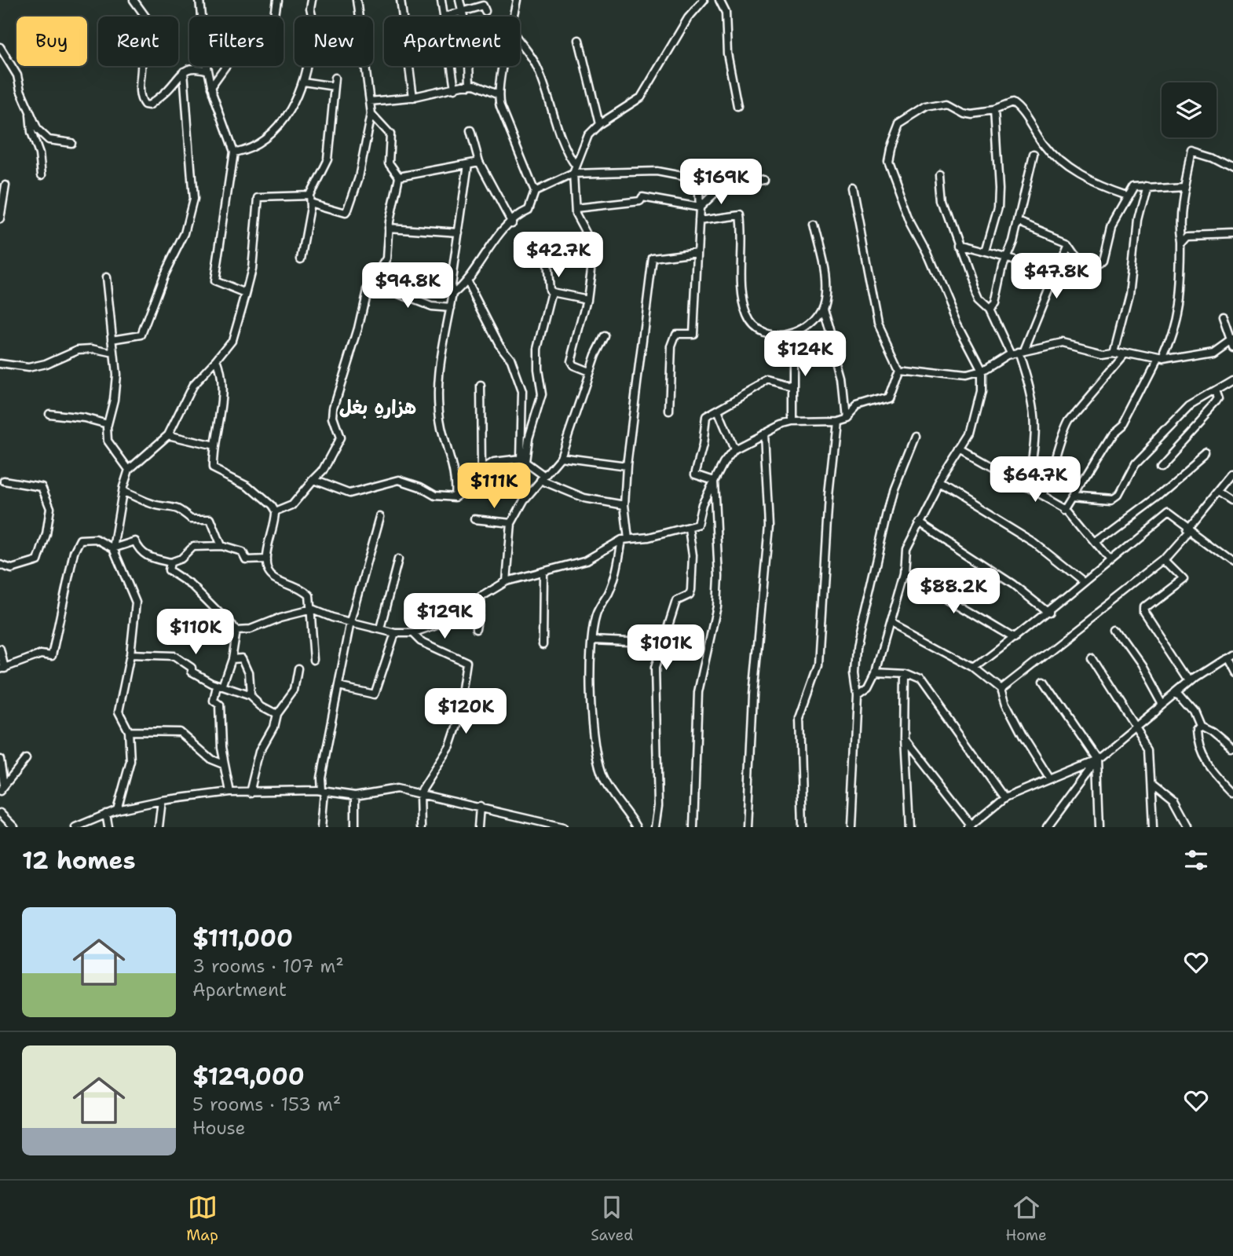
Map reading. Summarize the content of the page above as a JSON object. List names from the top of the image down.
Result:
{
  "districts": ["هزارهِ بغل"],
  "page": {
    "chip": [
      "Buy",
      "Rent",
      "Filters",
      "New",
      "Apartment"
    ],
    "price": [
      "$169K",
      "$42.7K",
      "$47.8K",
      "$94.8K",
      "$124K",
      "$64.7K",
      "$111K",
      "$88.2K",
      "$129K",
      "$110K",
      "$101K",
      "$120K"
    ],
    "heading": "12 homes",
    "list": [
      {
        "name": "$111,000",
        "note": "3 rooms · 107 m² · Apartment"
      },
      {
        "name": "$129,000",
        "note": "5 rooms · 153 m² · House"
      }
    ],
    "tabs": ["Map", "Saved", "Home"]
  }
}
